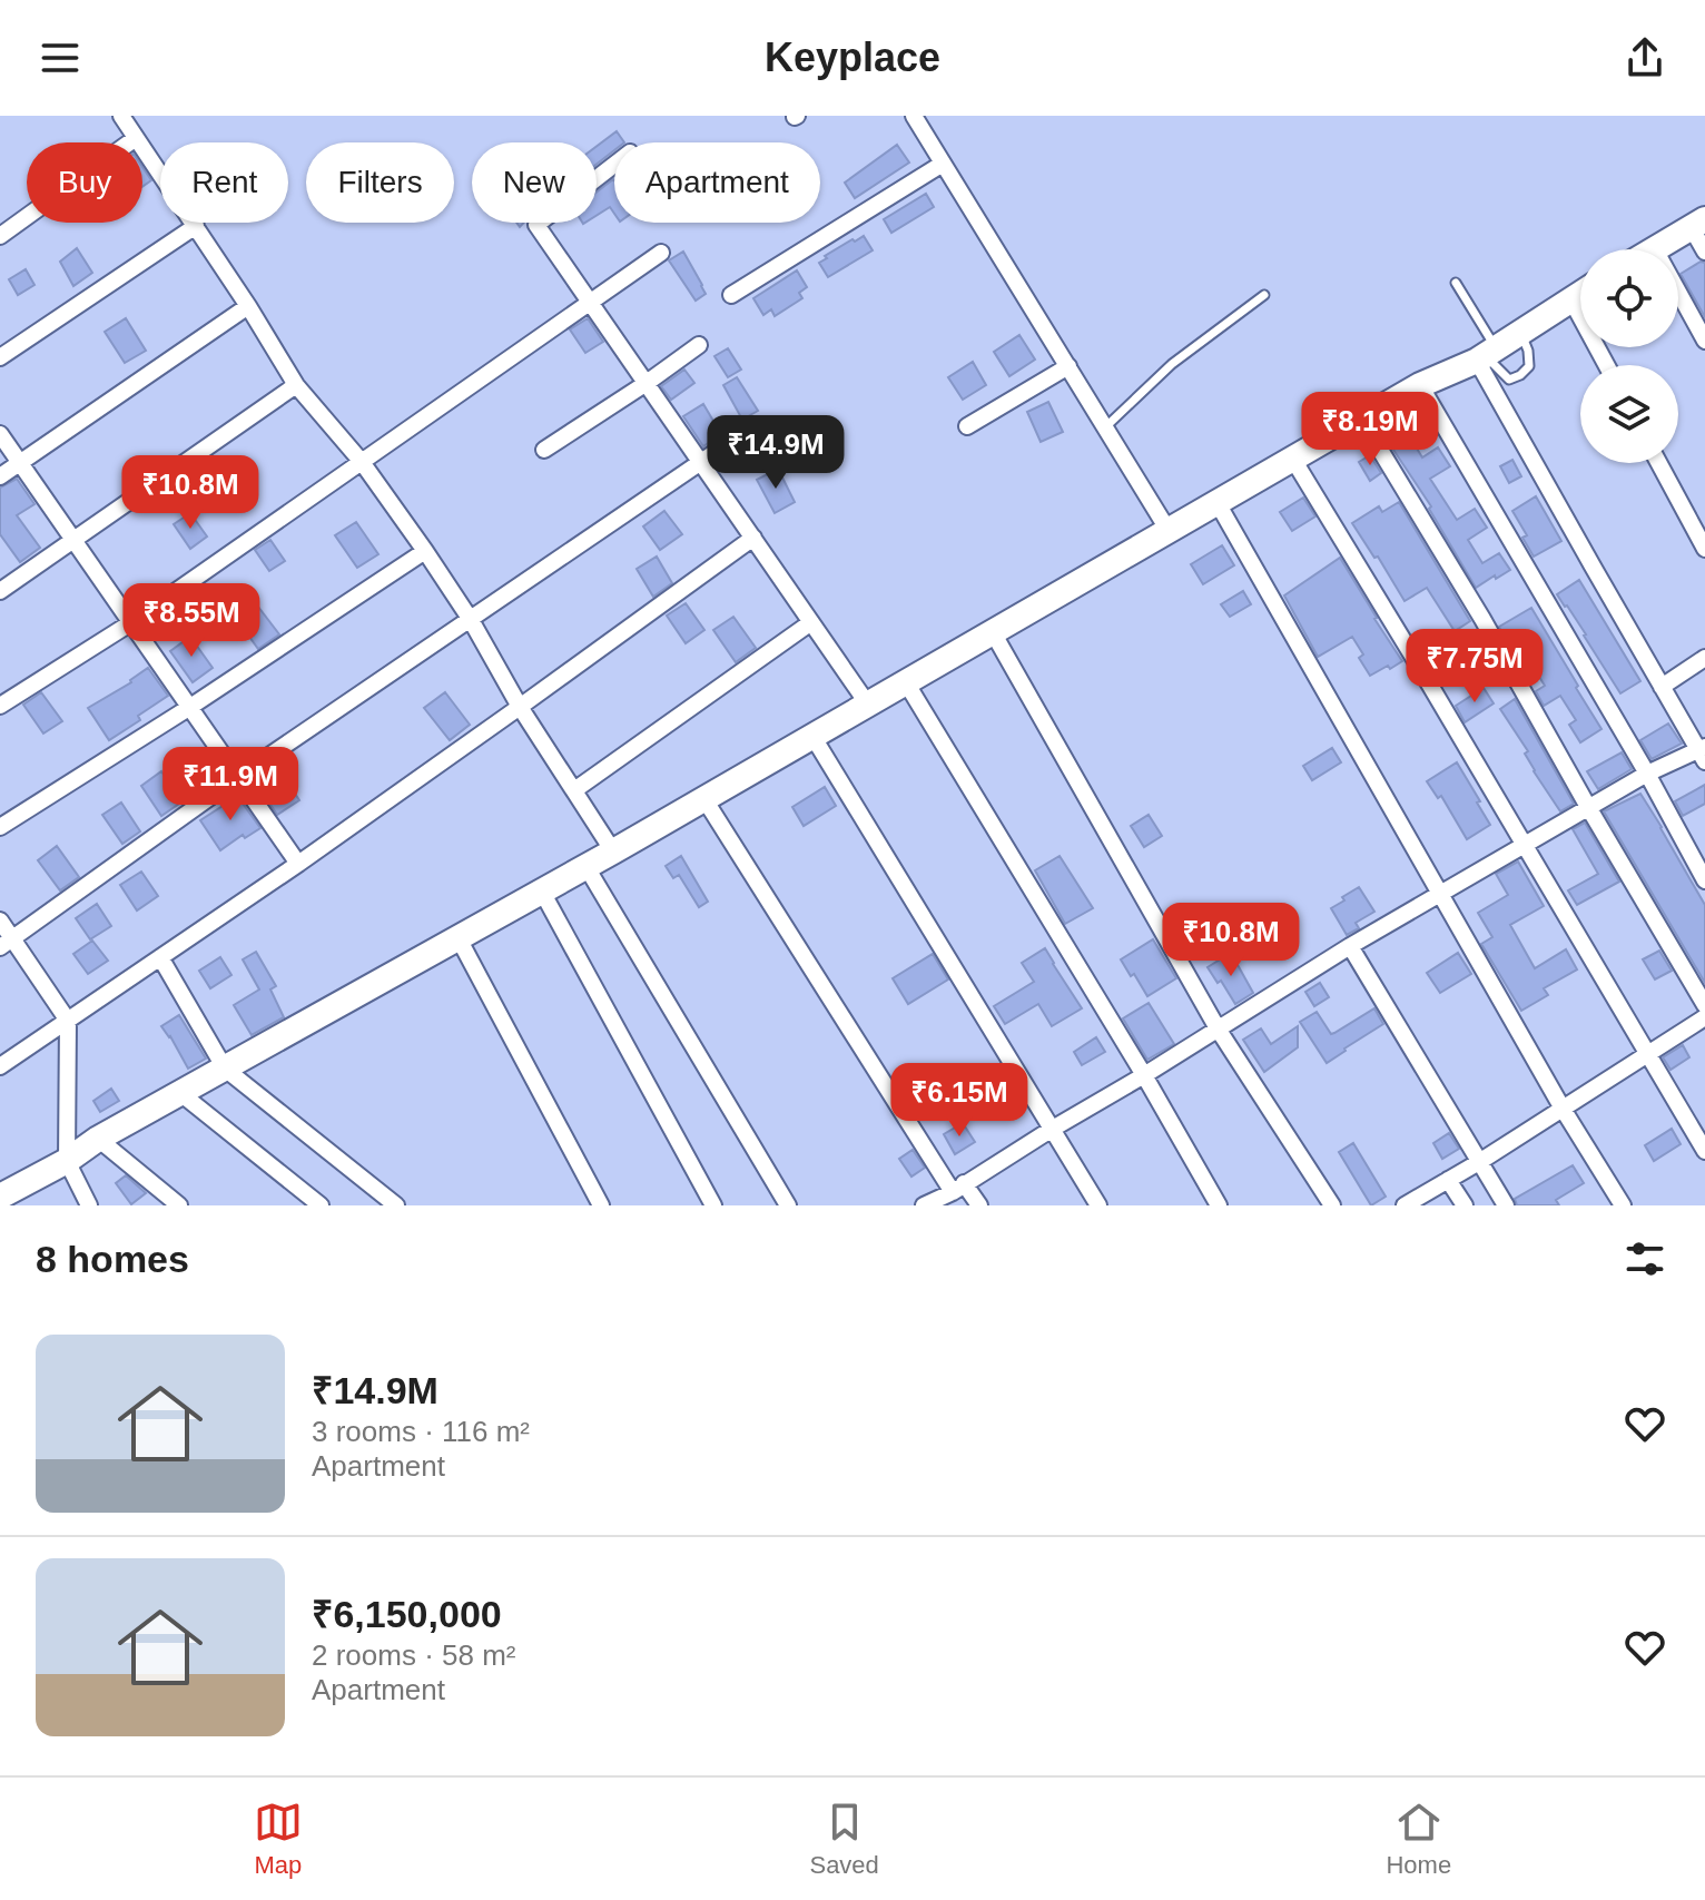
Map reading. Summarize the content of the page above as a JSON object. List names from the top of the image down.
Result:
{
  "page": {
    "header": "Keyplace",
    "chip": [
      "Buy",
      "Rent",
      "Filters",
      "New",
      "Apartment"
    ],
    "price": [
      "₹8.19M",
      "₹14.9M",
      "₹10.8M",
      "₹8.55M",
      "₹7.75M",
      "₹11.9M",
      "₹10.8M",
      "₹6.15M"
    ],
    "heading": "8 homes",
    "list": [
      {
        "name": "₹14.9M",
        "note": "3 rooms · 116 m² · Apartment"
      },
      {
        "name": "₹6,150,000",
        "note": "2 rooms · 58 m² · Apartment"
      }
    ],
    "tabs": ["Map", "Saved", "Home"]
  }
}
